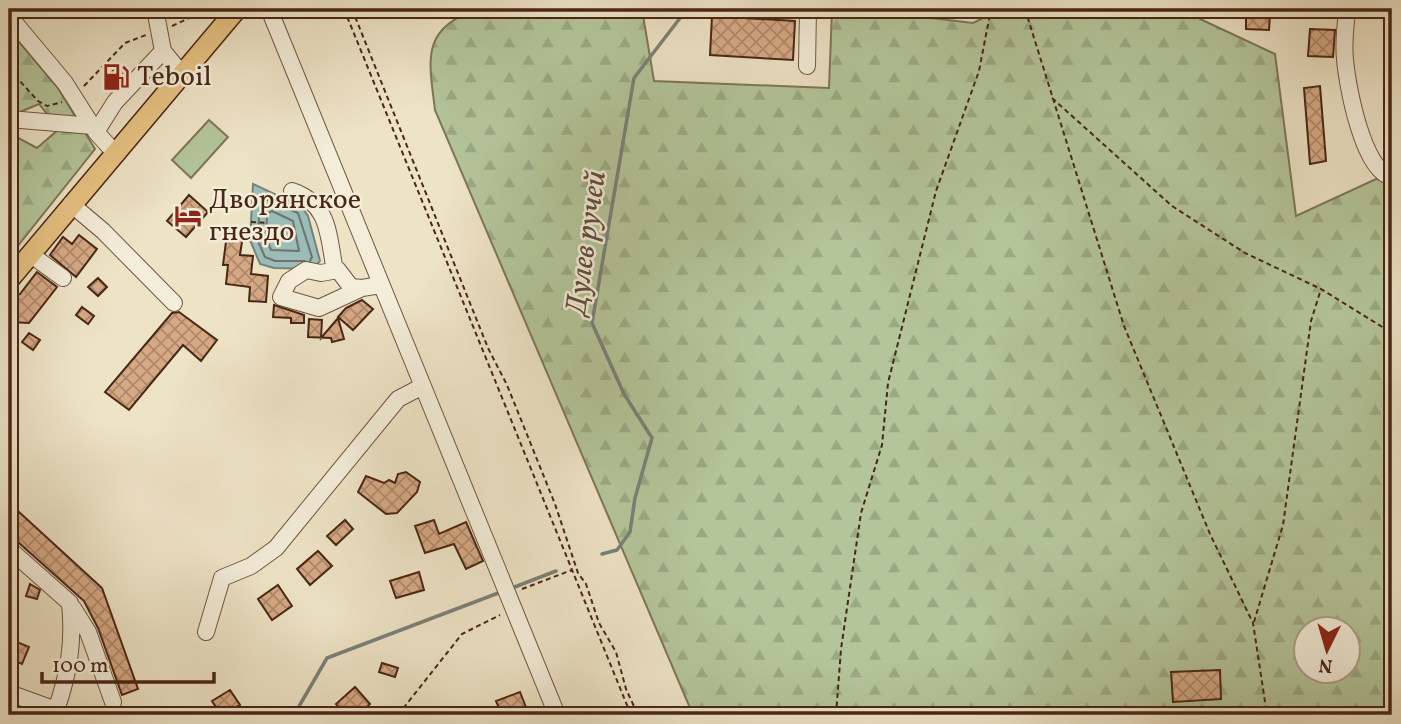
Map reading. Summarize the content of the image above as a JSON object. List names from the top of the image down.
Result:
{
  "water": ["Дулев ручей"],
  "places": {
    "fuel station": ["Teboil"],
    "hotel": ["Дворянское гнездо"]
  },
  "scale_bar": "100 m",
  "north": "bottom"
}
